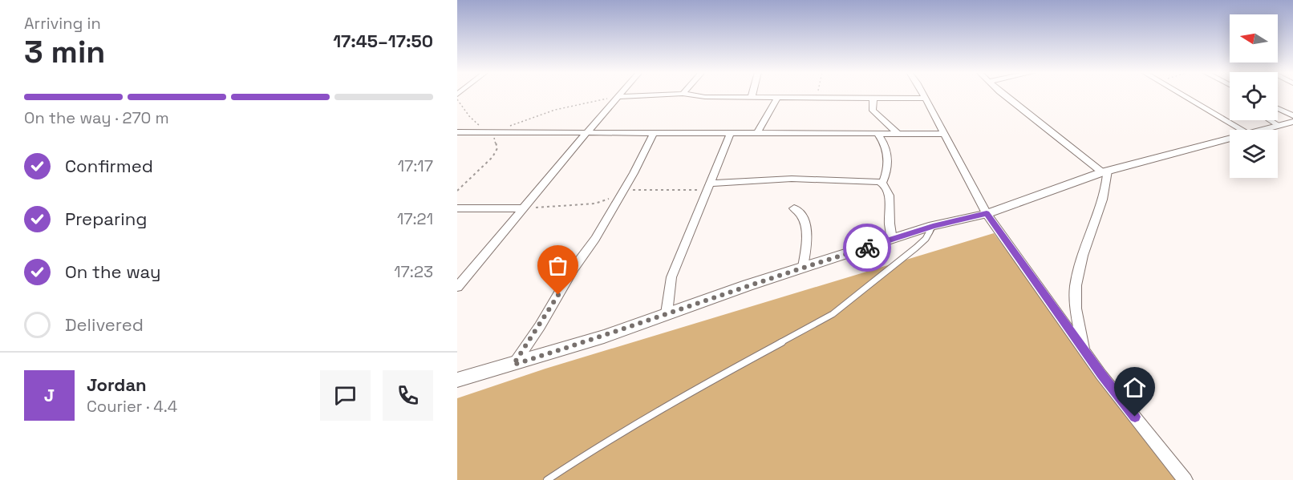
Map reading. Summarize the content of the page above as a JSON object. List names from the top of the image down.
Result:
{
  "north": "left",
  "page": {
    "heading": ["3 min", "Arriving in", "17:45–17:50"],
    "panel": ["Jordan", "Courier · 4.4"],
    "bar": "On the way · 270 m",
    "list": [
      ["Confirmed", "17:17"],
      ["Preparing", "17:21"],
      ["On the way", "17:23"],
      "Delivered"
    ],
    "round": "J"
  }
}
